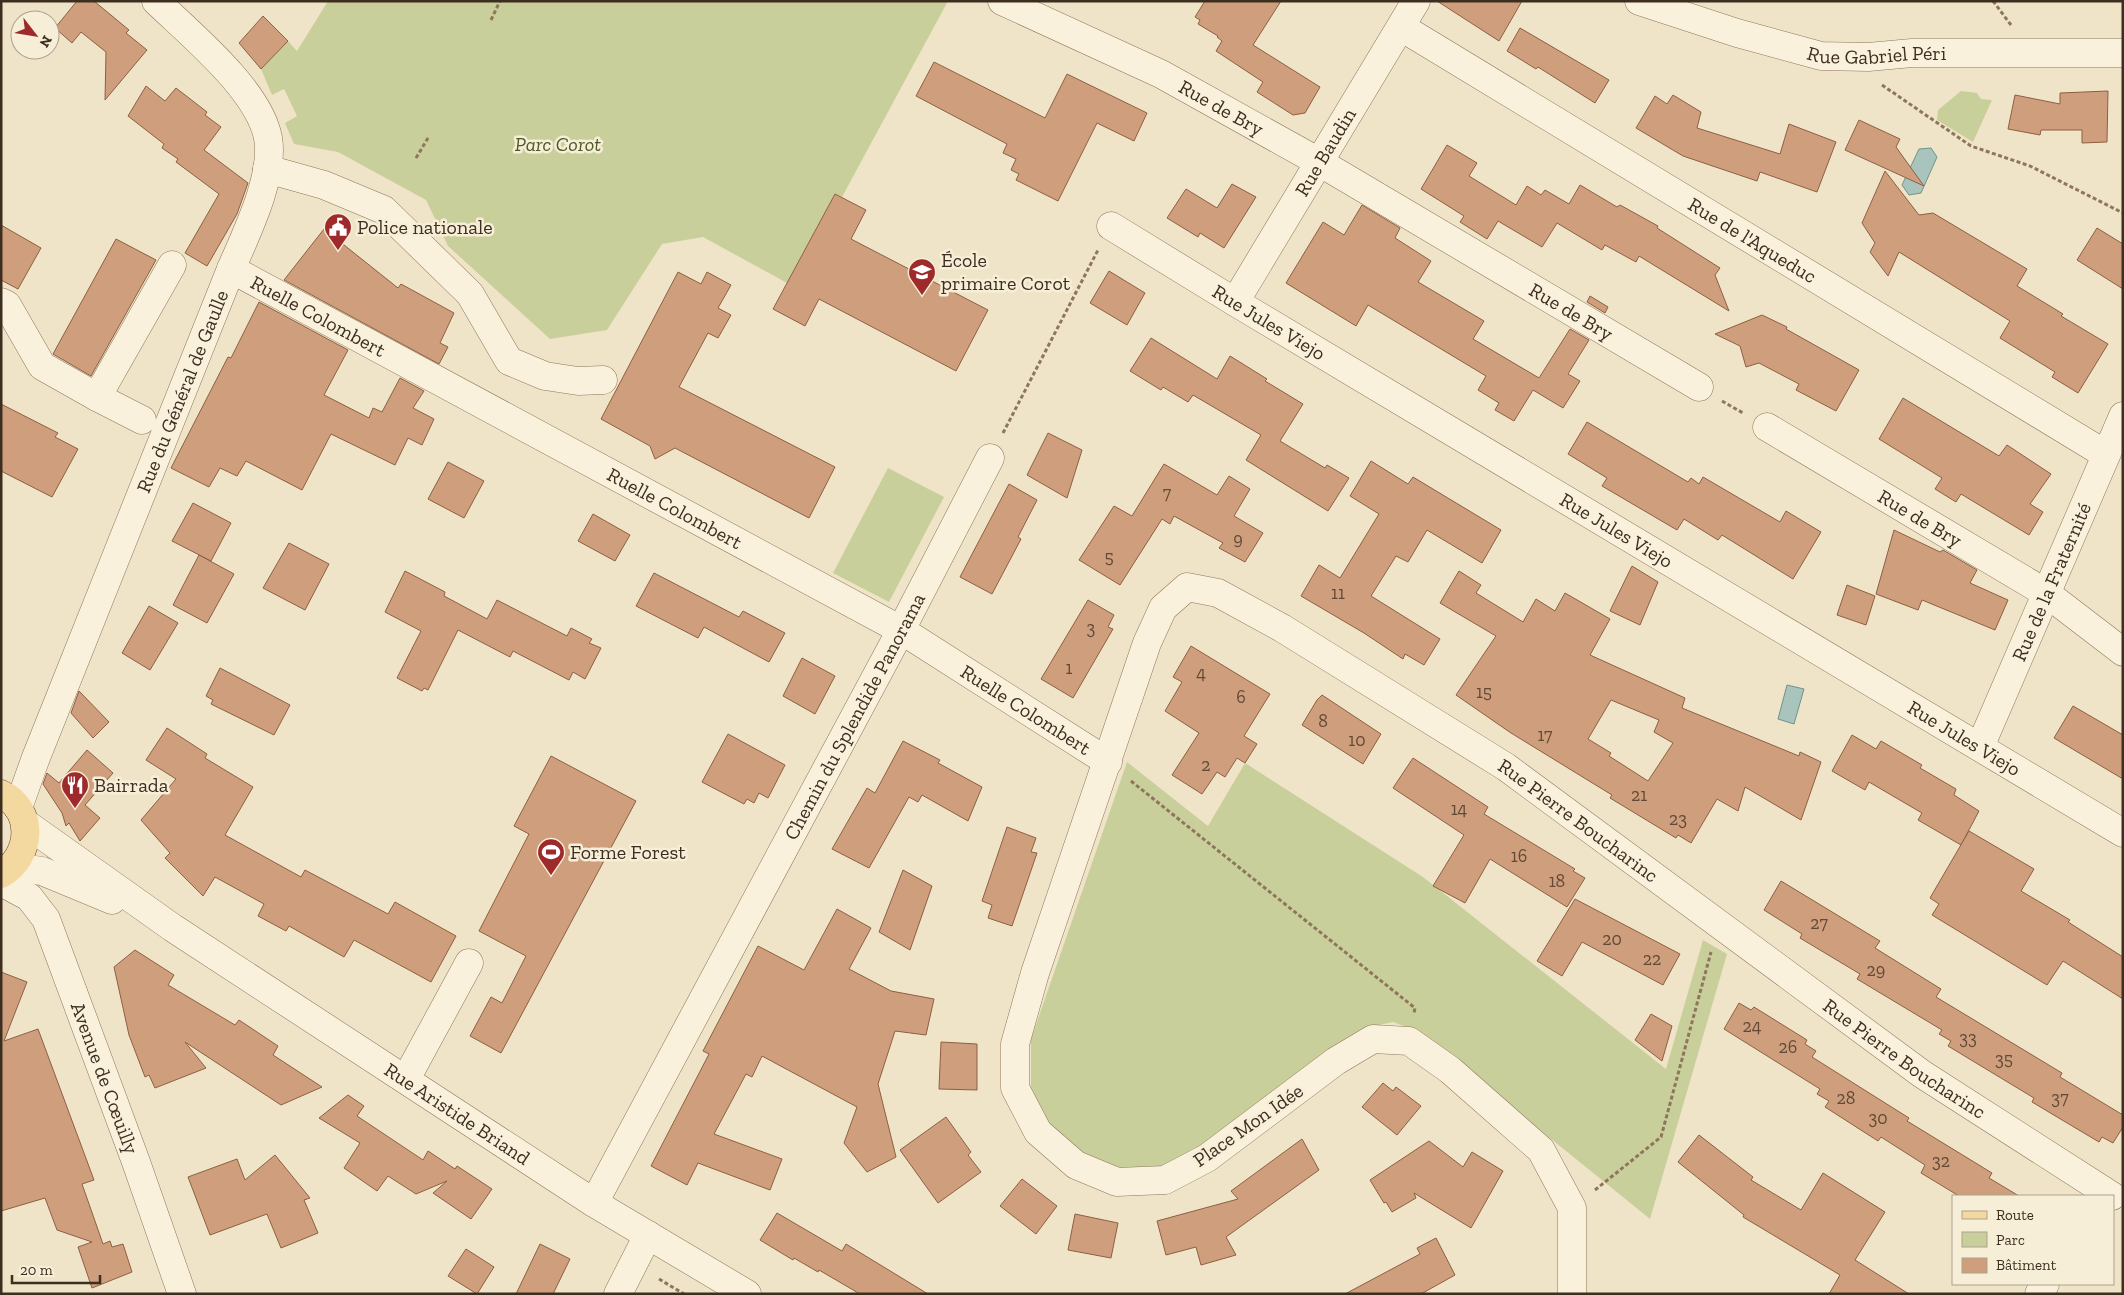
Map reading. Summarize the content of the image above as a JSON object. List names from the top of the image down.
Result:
{
  "streets": {
    "street": [
      "Rue Gabriel Péri",
      "Rue de Bry",
      "Rue Baudin",
      "Rue de l'Aqueduc",
      "Ruelle Colombert",
      "Rue Jules Viejo",
      "Rue du Général de Gaulle",
      "Rue de la Fraternité",
      "Chemin du Splendide Panorama",
      "Rue Pierre Boucharinc",
      "Avenue de Cœuilly",
      "Rue Aristide Briand",
      "Place Mon Idée"
    ]
  },
  "crossings": [
    ["Rue de Bry", "Rue Baudin"],
    ["Rue de Bry", "Rue de la Fraternité"],
    ["Rue Baudin", "Rue de l'Aqueduc"],
    ["Rue Baudin", "Rue Jules Viejo"],
    ["Rue de l'Aqueduc", "Rue de la Fraternité"],
    ["Ruelle Colombert", "Rue du Général de Gaulle"],
    ["Ruelle Colombert", "Chemin du Splendide Panorama"],
    ["Ruelle Colombert", "Rue Pierre Boucharinc"],
    ["Ruelle Colombert", "Place Mon Idée"],
    ["Rue Jules Viejo", "Rue de la Fraternité"],
    ["Rue du Général de Gaulle", "Rue Aristide Briand"],
    ["Chemin du Splendide Panorama", "Rue Aristide Briand"],
    ["Rue Pierre Boucharinc", "Place Mon Idée"],
    ["Avenue de Cœuilly", "Rue Aristide Briand"]
  ],
  "parks": ["Parc Corot"],
  "places": {
    "public building": ["Police nationale"],
    "school or university": ["École primaire Corot"],
    "restaurant": ["Bairrada"],
    "sports": ["Forme Forest"]
  },
  "house_numbers": [
    "7",
    "9",
    "5",
    "11",
    "3",
    "1",
    "4",
    "15",
    "6",
    "8",
    "17",
    "10",
    "2",
    "21",
    "14",
    "23",
    "16",
    "18",
    "27",
    "20",
    "22",
    "29",
    "24",
    "33",
    "26",
    "35",
    "28",
    "37",
    "30",
    "32"
  ],
  "legend": ["Route", "Parc", "Bâtiment"],
  "scale_bar": "20 m",
  "north": "bottom right"
}
